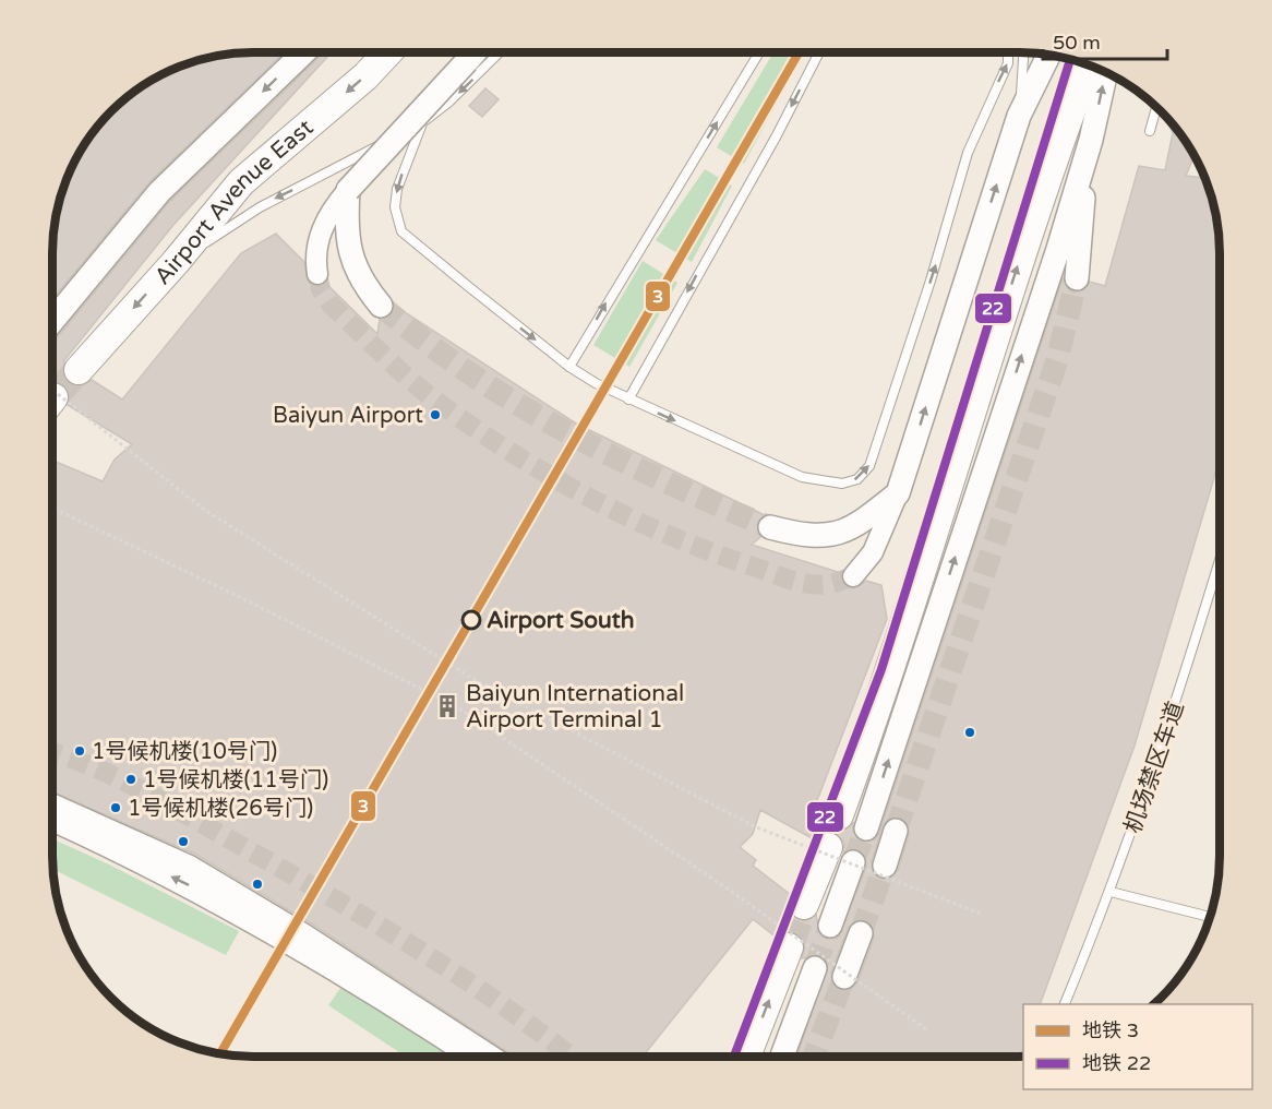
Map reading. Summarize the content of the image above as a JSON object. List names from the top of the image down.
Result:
{
  "streets": {
    "highway": ["Airport Avenue East"],
    "lane": ["机场禁区车道"]
  },
  "one_way": ["Airport Avenue East"],
  "places": {
    "other": [
      "Baiyun Airport",
      "Airport South",
      "1号候机楼(10号门)",
      "1号候机楼(11号门)",
      "1号候机楼(26号门)"
    ],
    "building": ["Baiyun International Airport Terminal 1"]
  },
  "lines": ["metro line 3", "metro line 22"],
  "legend": ["地铁 3", "地铁 22"],
  "scale_bar": "50 m"
}
